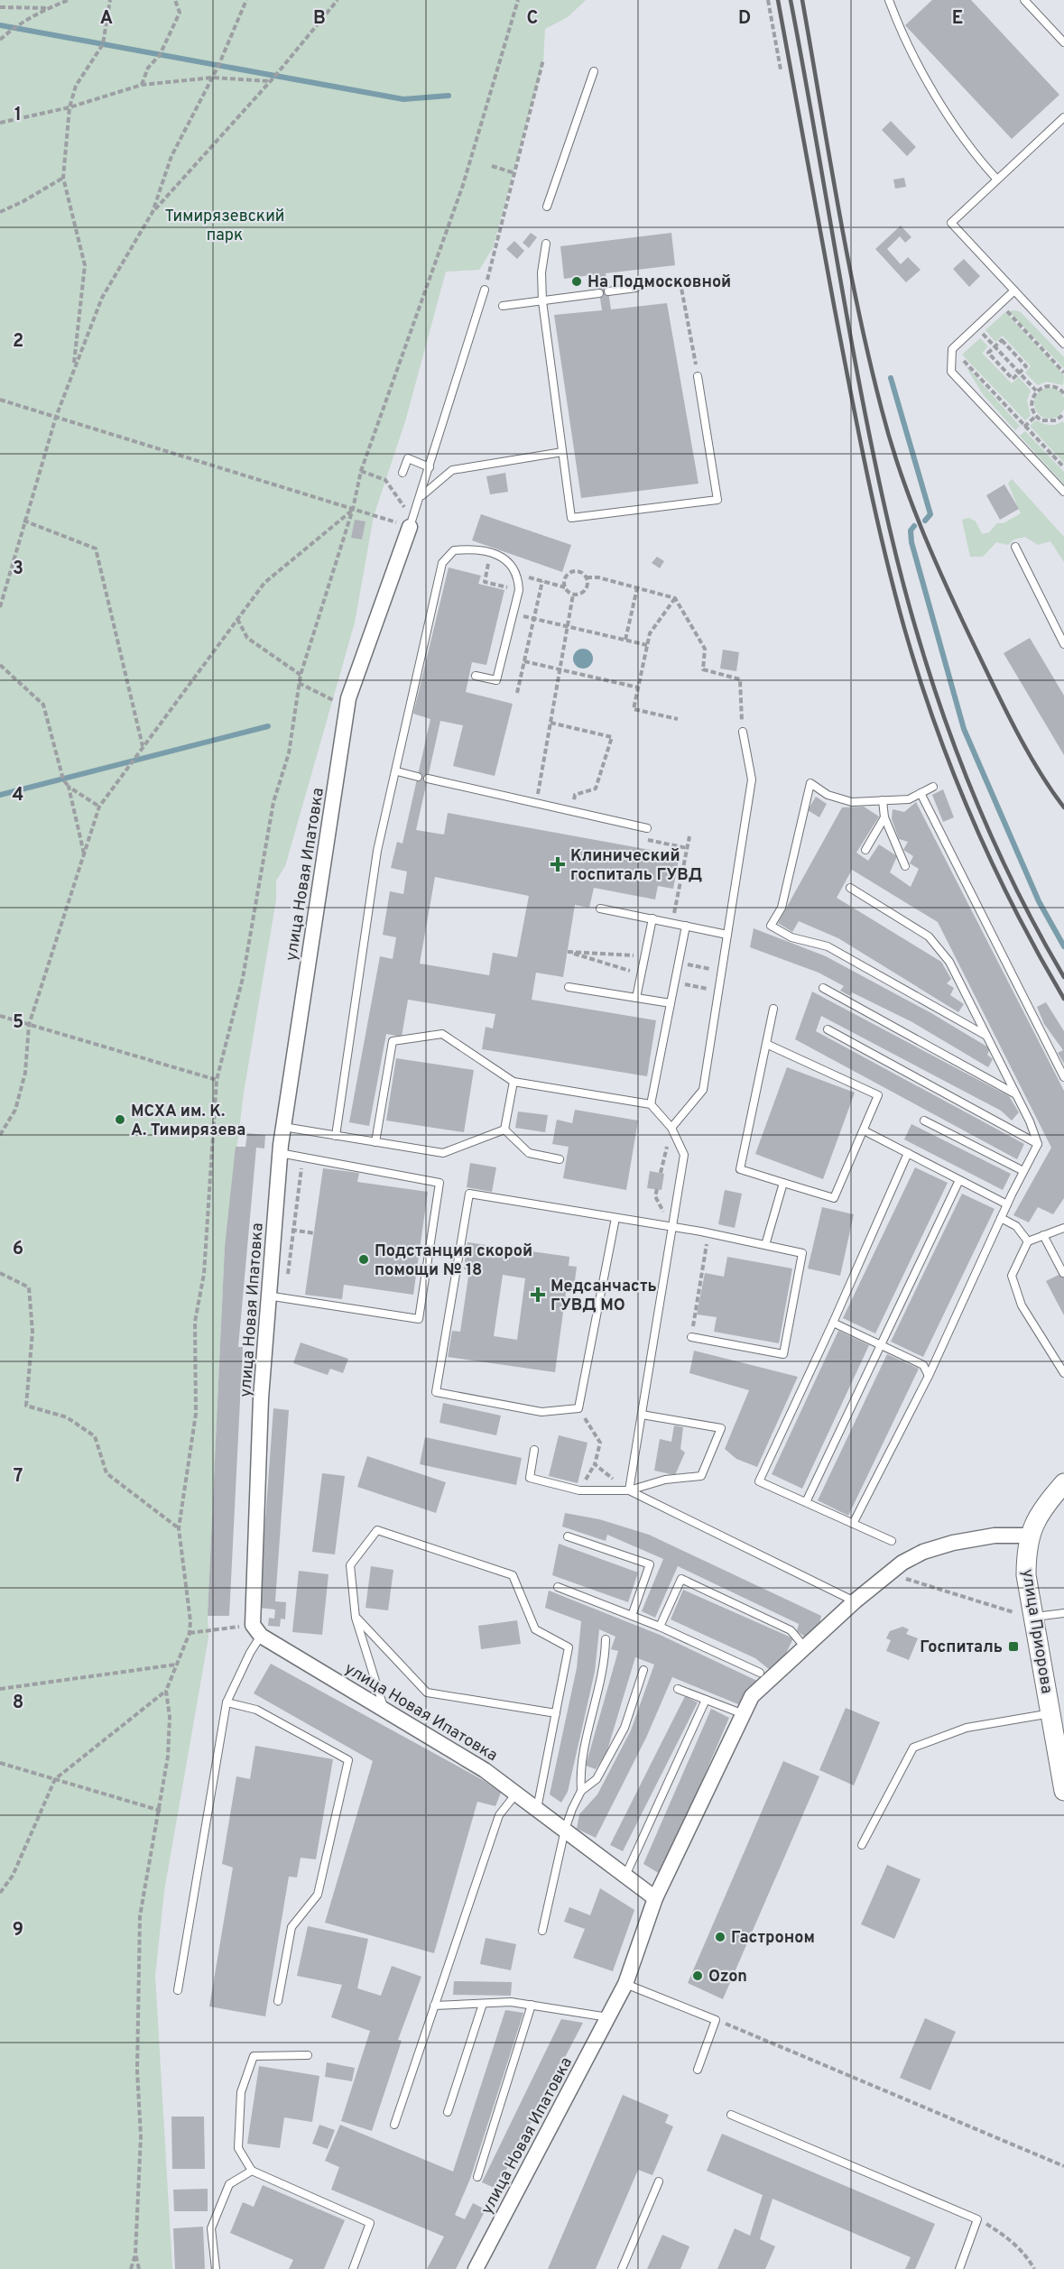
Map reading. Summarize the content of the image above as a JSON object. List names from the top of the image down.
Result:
{
  "streets": {
    "street": ["улица Новая Ипатовка", "улица Приорова"]
  },
  "crossings": [
    ["улица Новая Ипатовка", "улица Приорова"]
  ],
  "parks": ["Тимирязевский парк"],
  "places": {
    "other": [
      "На Подмосковной",
      "МСХА им. К. А. Тимирязева",
      "Подстанция скорой помощи № 18",
      "Гастроном",
      "Ozon"
    ],
    "health": ["Клинический госпиталь ГУВД", "Медсанчасть ГУВД МО"],
    "transit": ["Госпиталь"]
  },
  "grid": {
    "columns": [
      "A",
      "B",
      "C",
      "D",
      "E"
    ],
    "rows": [
      "1",
      "2",
      "3",
      "4",
      "5",
      "6",
      "7",
      "8",
      "9"
    ]
  }
}
